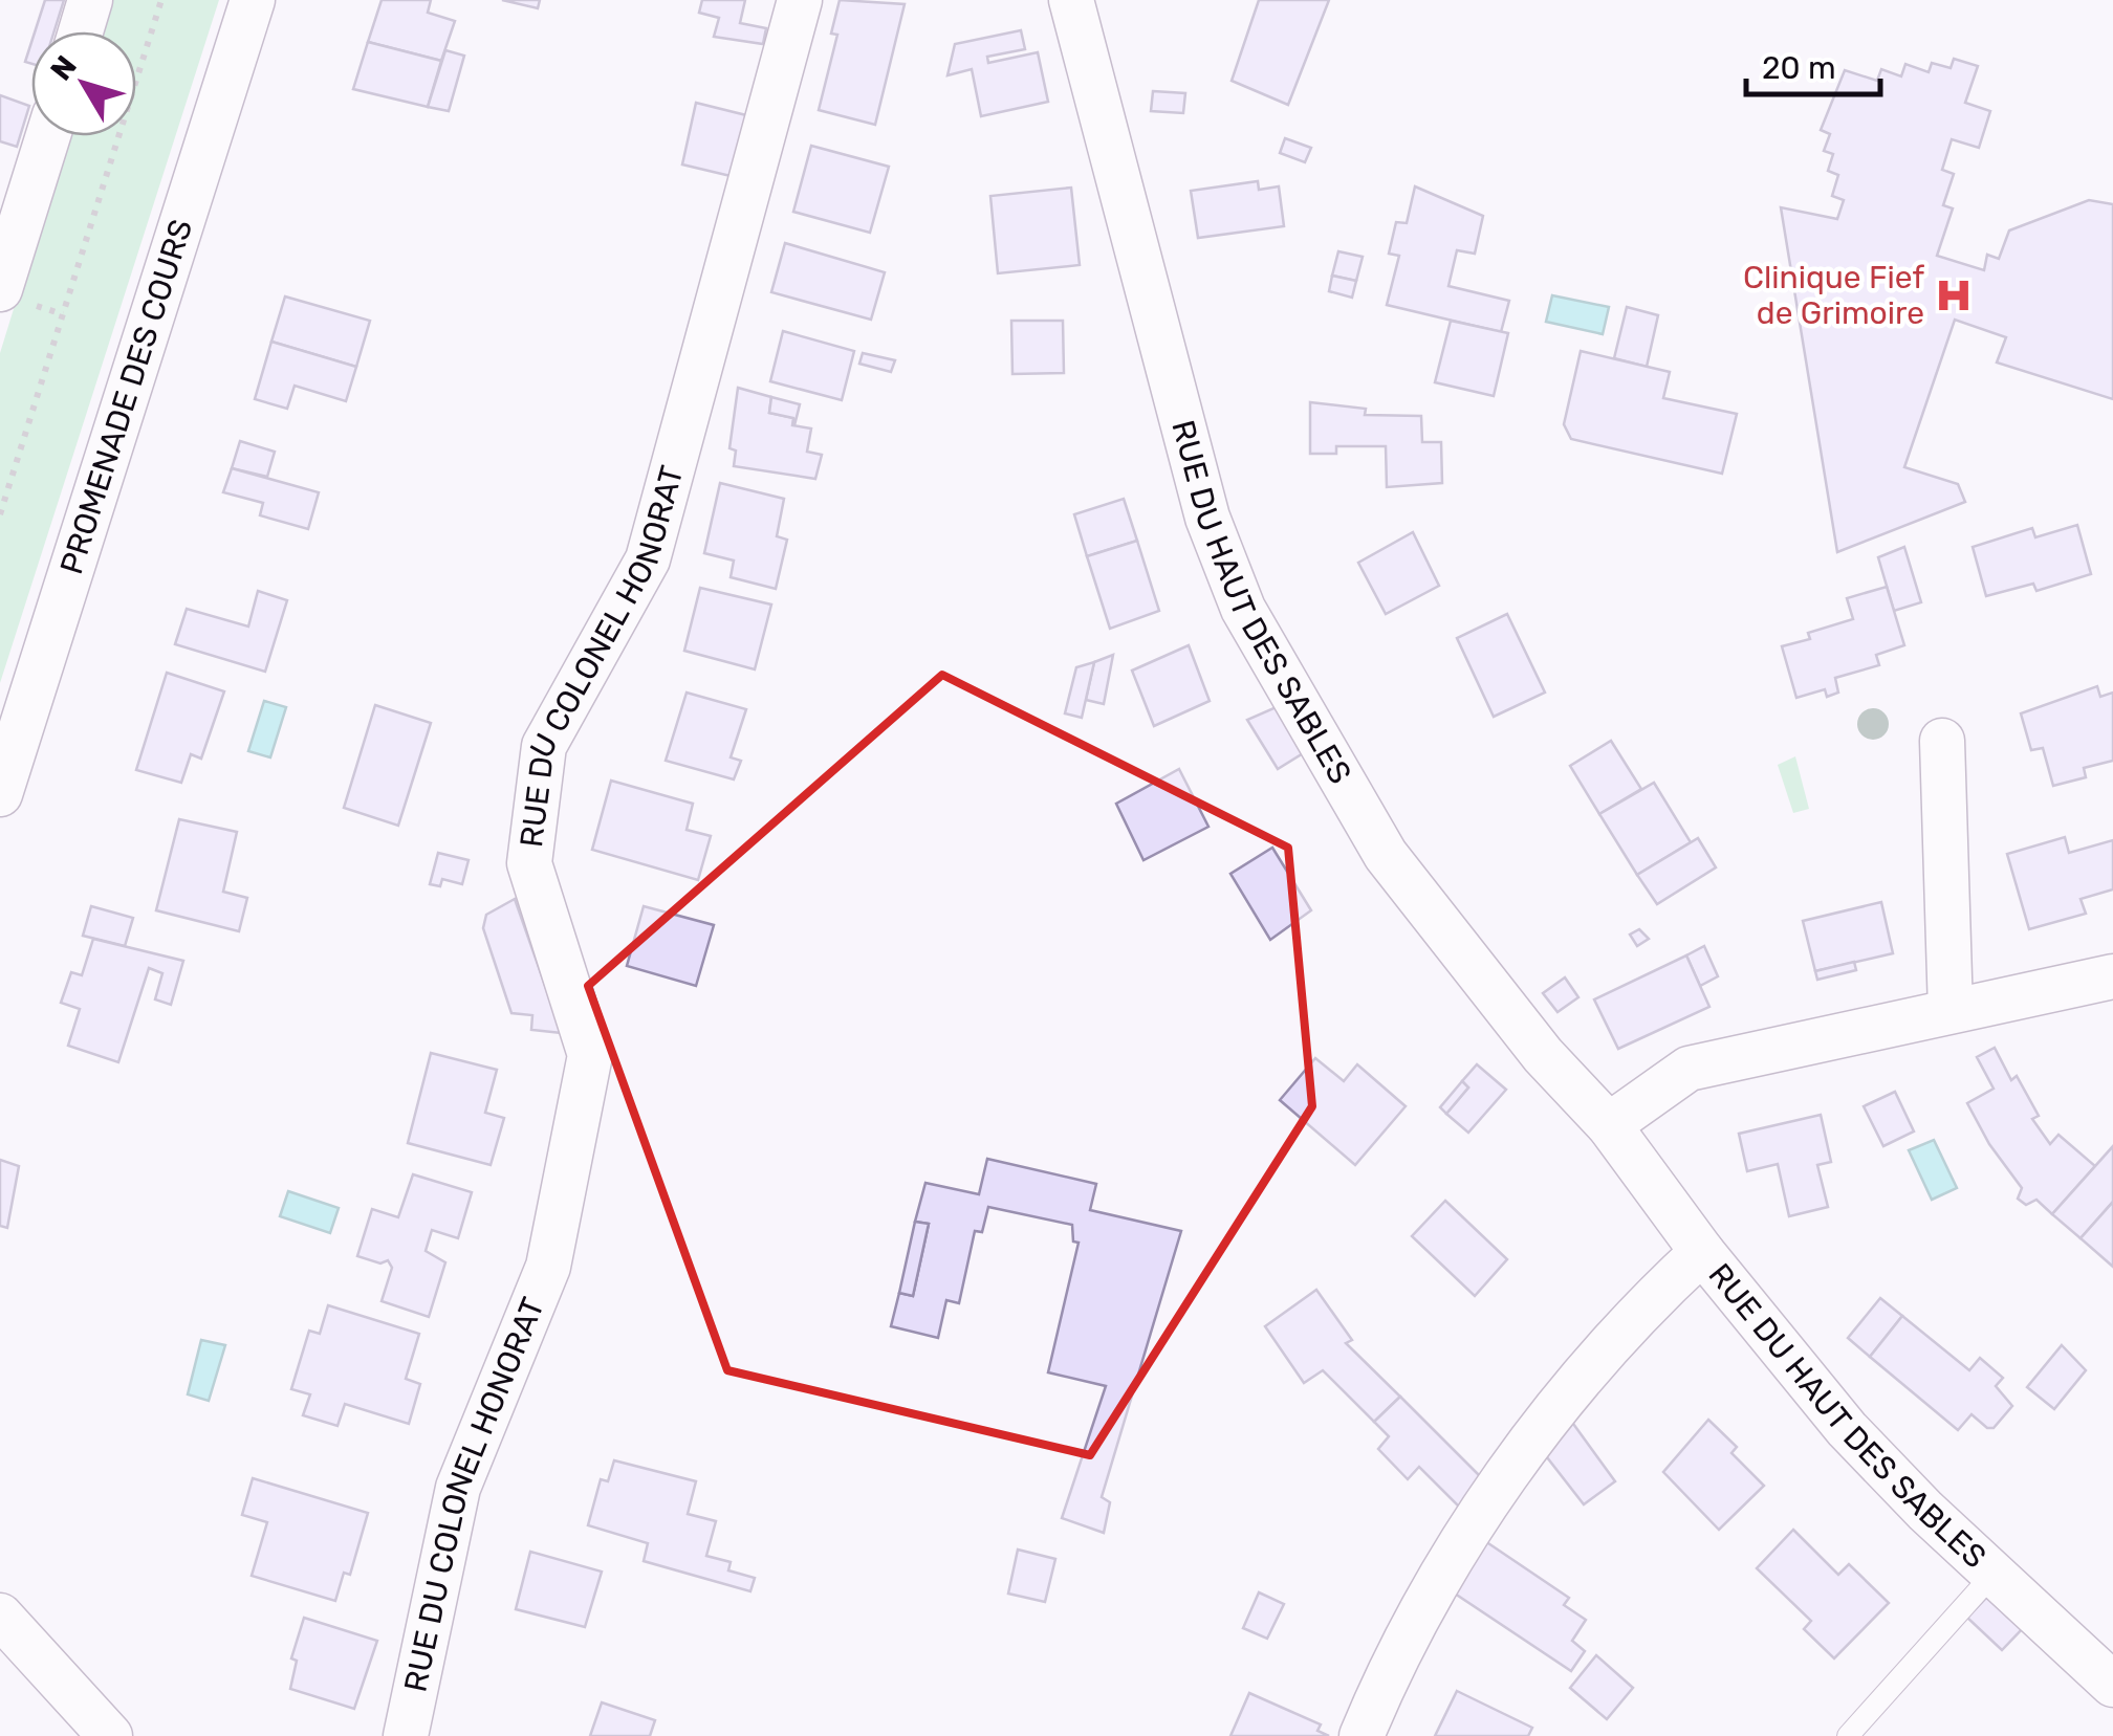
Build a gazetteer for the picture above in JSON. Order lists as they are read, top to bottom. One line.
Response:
{"streets":{"street":["PROMENADE DES COURS","RUE DU HAUT DES SABLES","RUE DU COLONEL HONORAT"]},"places":{"hospital":["Clinique Fief de Grimoire"]},"scale_bar":"20 m","north":"top left"}
